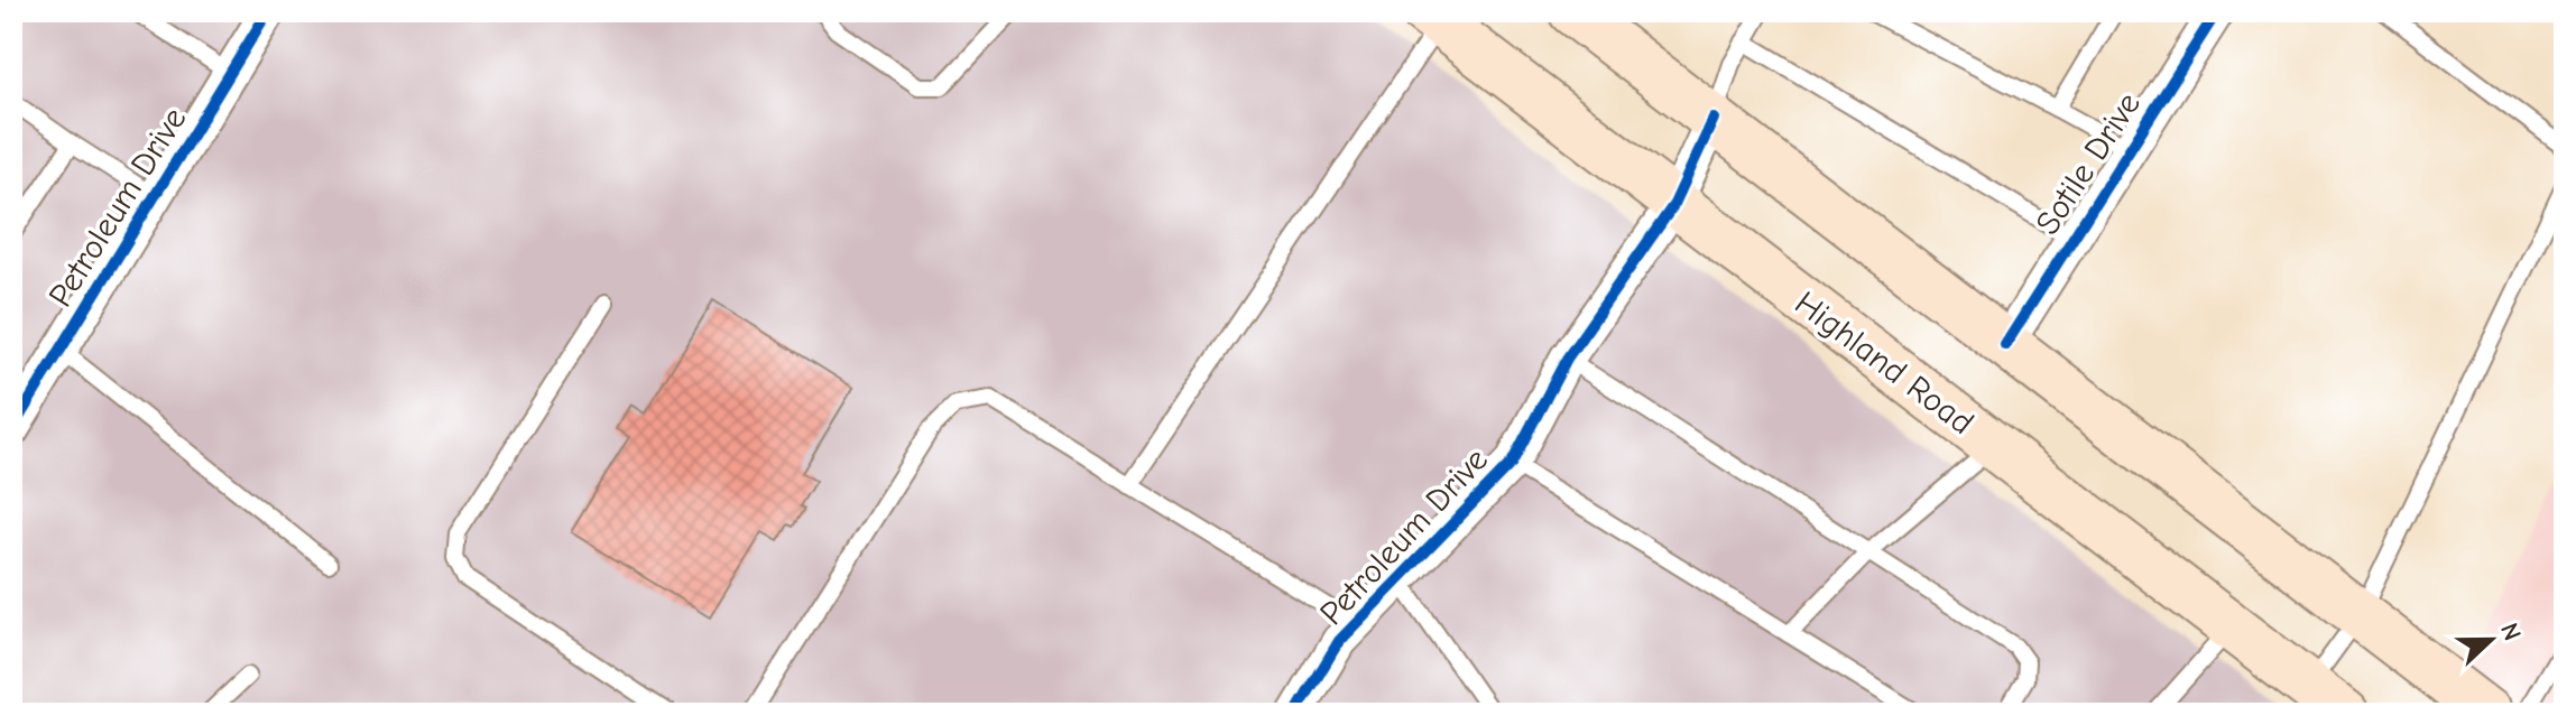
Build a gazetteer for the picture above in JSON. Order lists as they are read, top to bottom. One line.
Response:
{"streets":{"main road":["Highland Road"],"street":["Sotile Drive","Petroleum Drive"]},"crossings":[["Petroleum Drive","Highland Road"]],"north":"right"}
